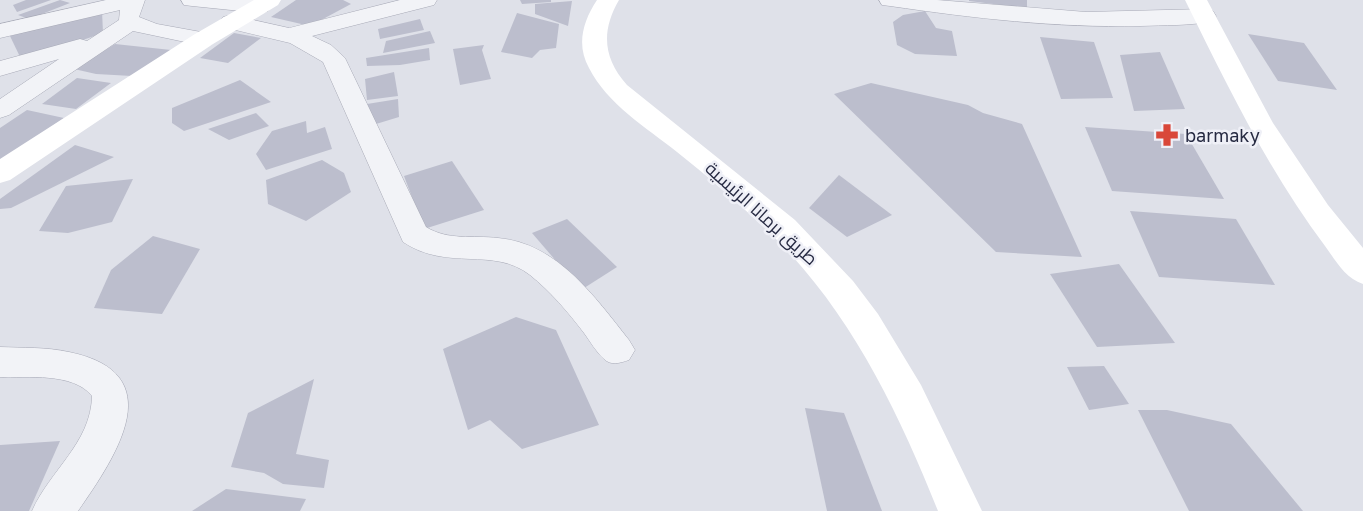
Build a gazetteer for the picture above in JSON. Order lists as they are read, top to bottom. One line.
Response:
{"streets":{"main road":["طريق برمانا الرئيسية"]},"places":{"pharmacy":["barmaky"]}}
